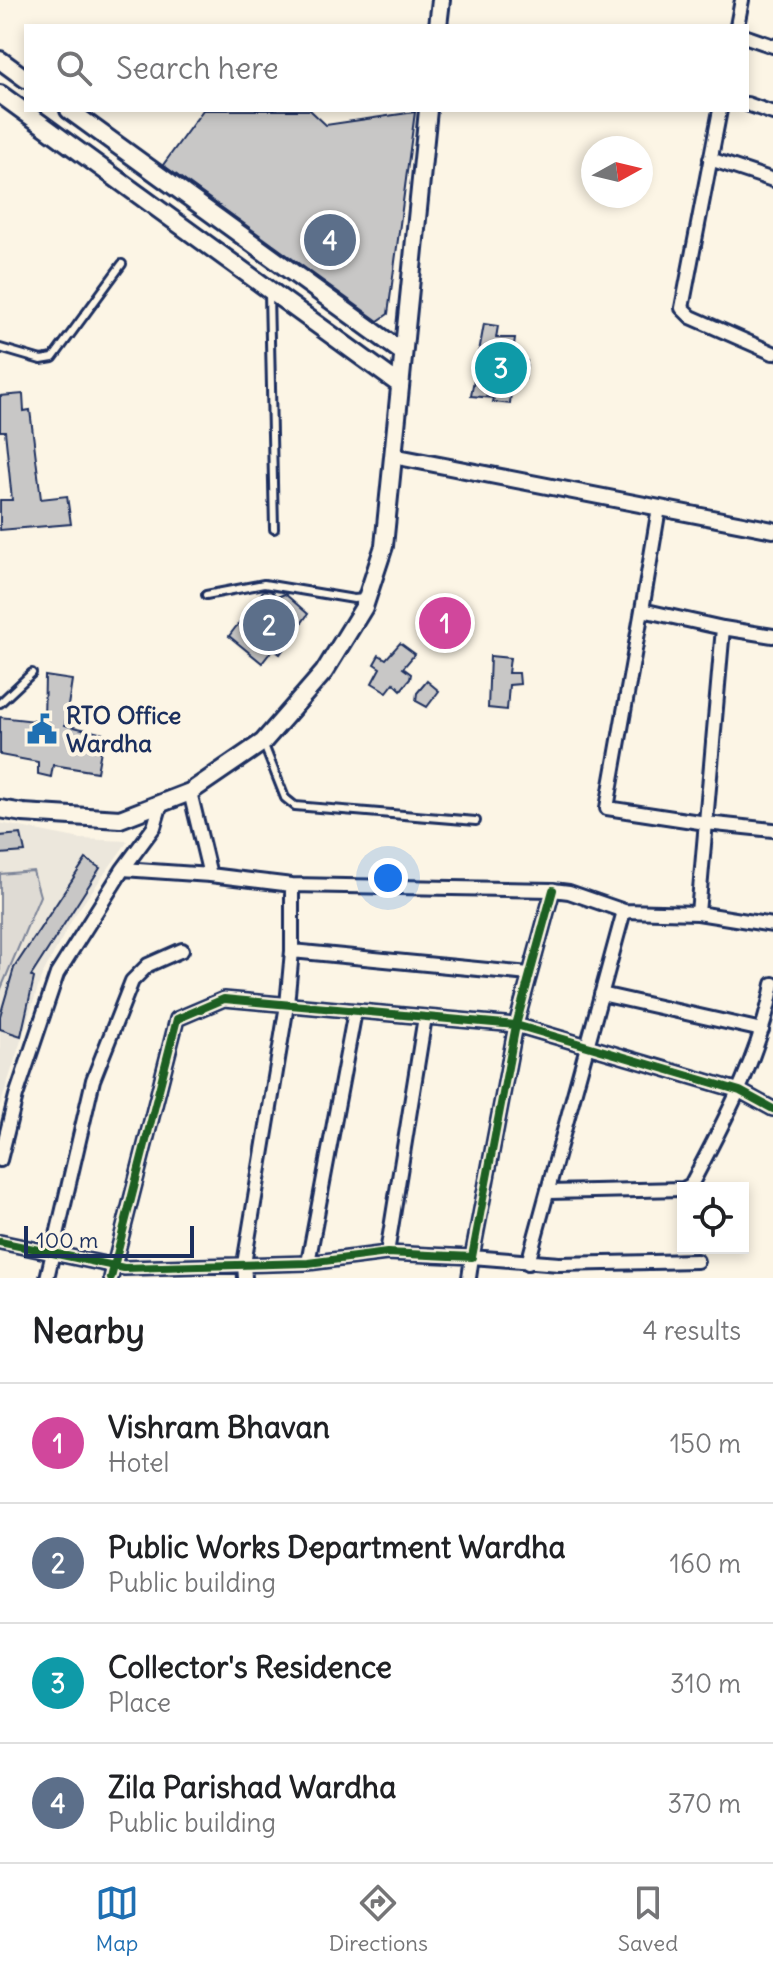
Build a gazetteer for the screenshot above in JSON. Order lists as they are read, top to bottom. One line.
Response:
{"places":{"public building":["RTO Office Wardha"]},"scale_bar":"100 m","north":"right","page":{"search":"Search here","pins":["4","3","1","2"],"scale":"100 m","heading":["Nearby","4 results"],"list":[{"mark":"1","name":"Vishram Bhavan","note":"Hotel","value":"150 m"},{"mark":"2","name":"Public Works Department Wardha","note":"Public building","value":"160 m"},{"mark":"3","name":"Collector's Residence","note":"Place","value":"310 m"},{"mark":"4","name":"Zila Parishad Wardha","note":"Public building","value":"370 m"}],"nav":["Map","Directions","Saved"]}}
